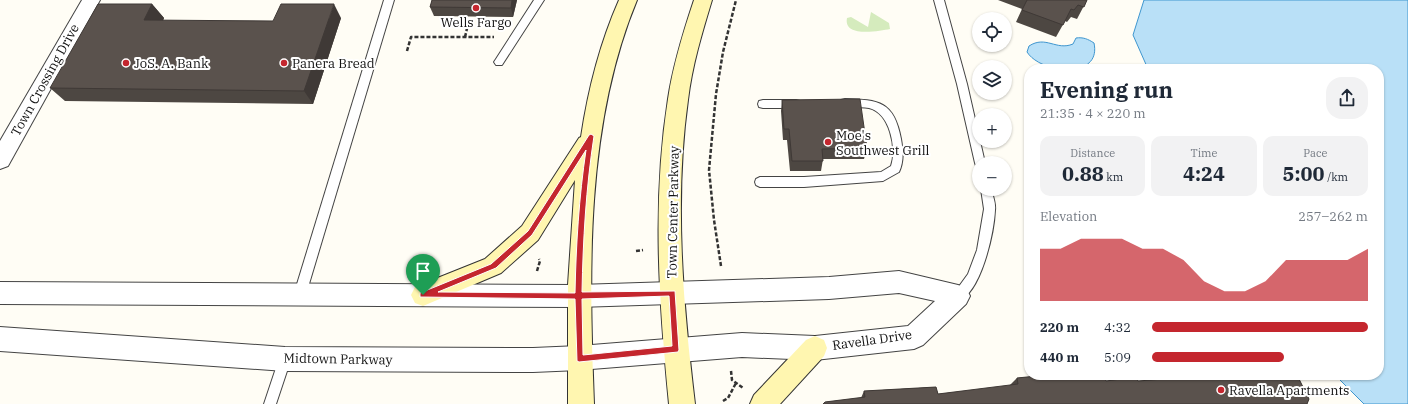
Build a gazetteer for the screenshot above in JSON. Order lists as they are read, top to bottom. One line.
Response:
{"streets":{"main road":["Town Center Parkway"],"street":["Town Crossing Drive","Ravella Drive","Midtown Parkway"]},"crossings":[["Town Center Parkway","Ravella Drive"],["Town Center Parkway","Midtown Parkway"],["Ravella Drive","Midtown Parkway"]],"places":["Wells Fargo","JoS. A. Bank","Panera Bread","Moe's Southwest Grill","Ravella Apartments"],"page":{"map_buttons":["+","−"],"heading":["Evening run","21:35 · 4 × 220 m"],"stats":[["Distance","0.88 km"],["Time","4:24"],["Pace","5:00 /km"]],"chart":["Elevation","257–262 m"],"list":[{"name":"220 m","note":"4:32"},{"name":"440 m","note":"5:09"}]}}
